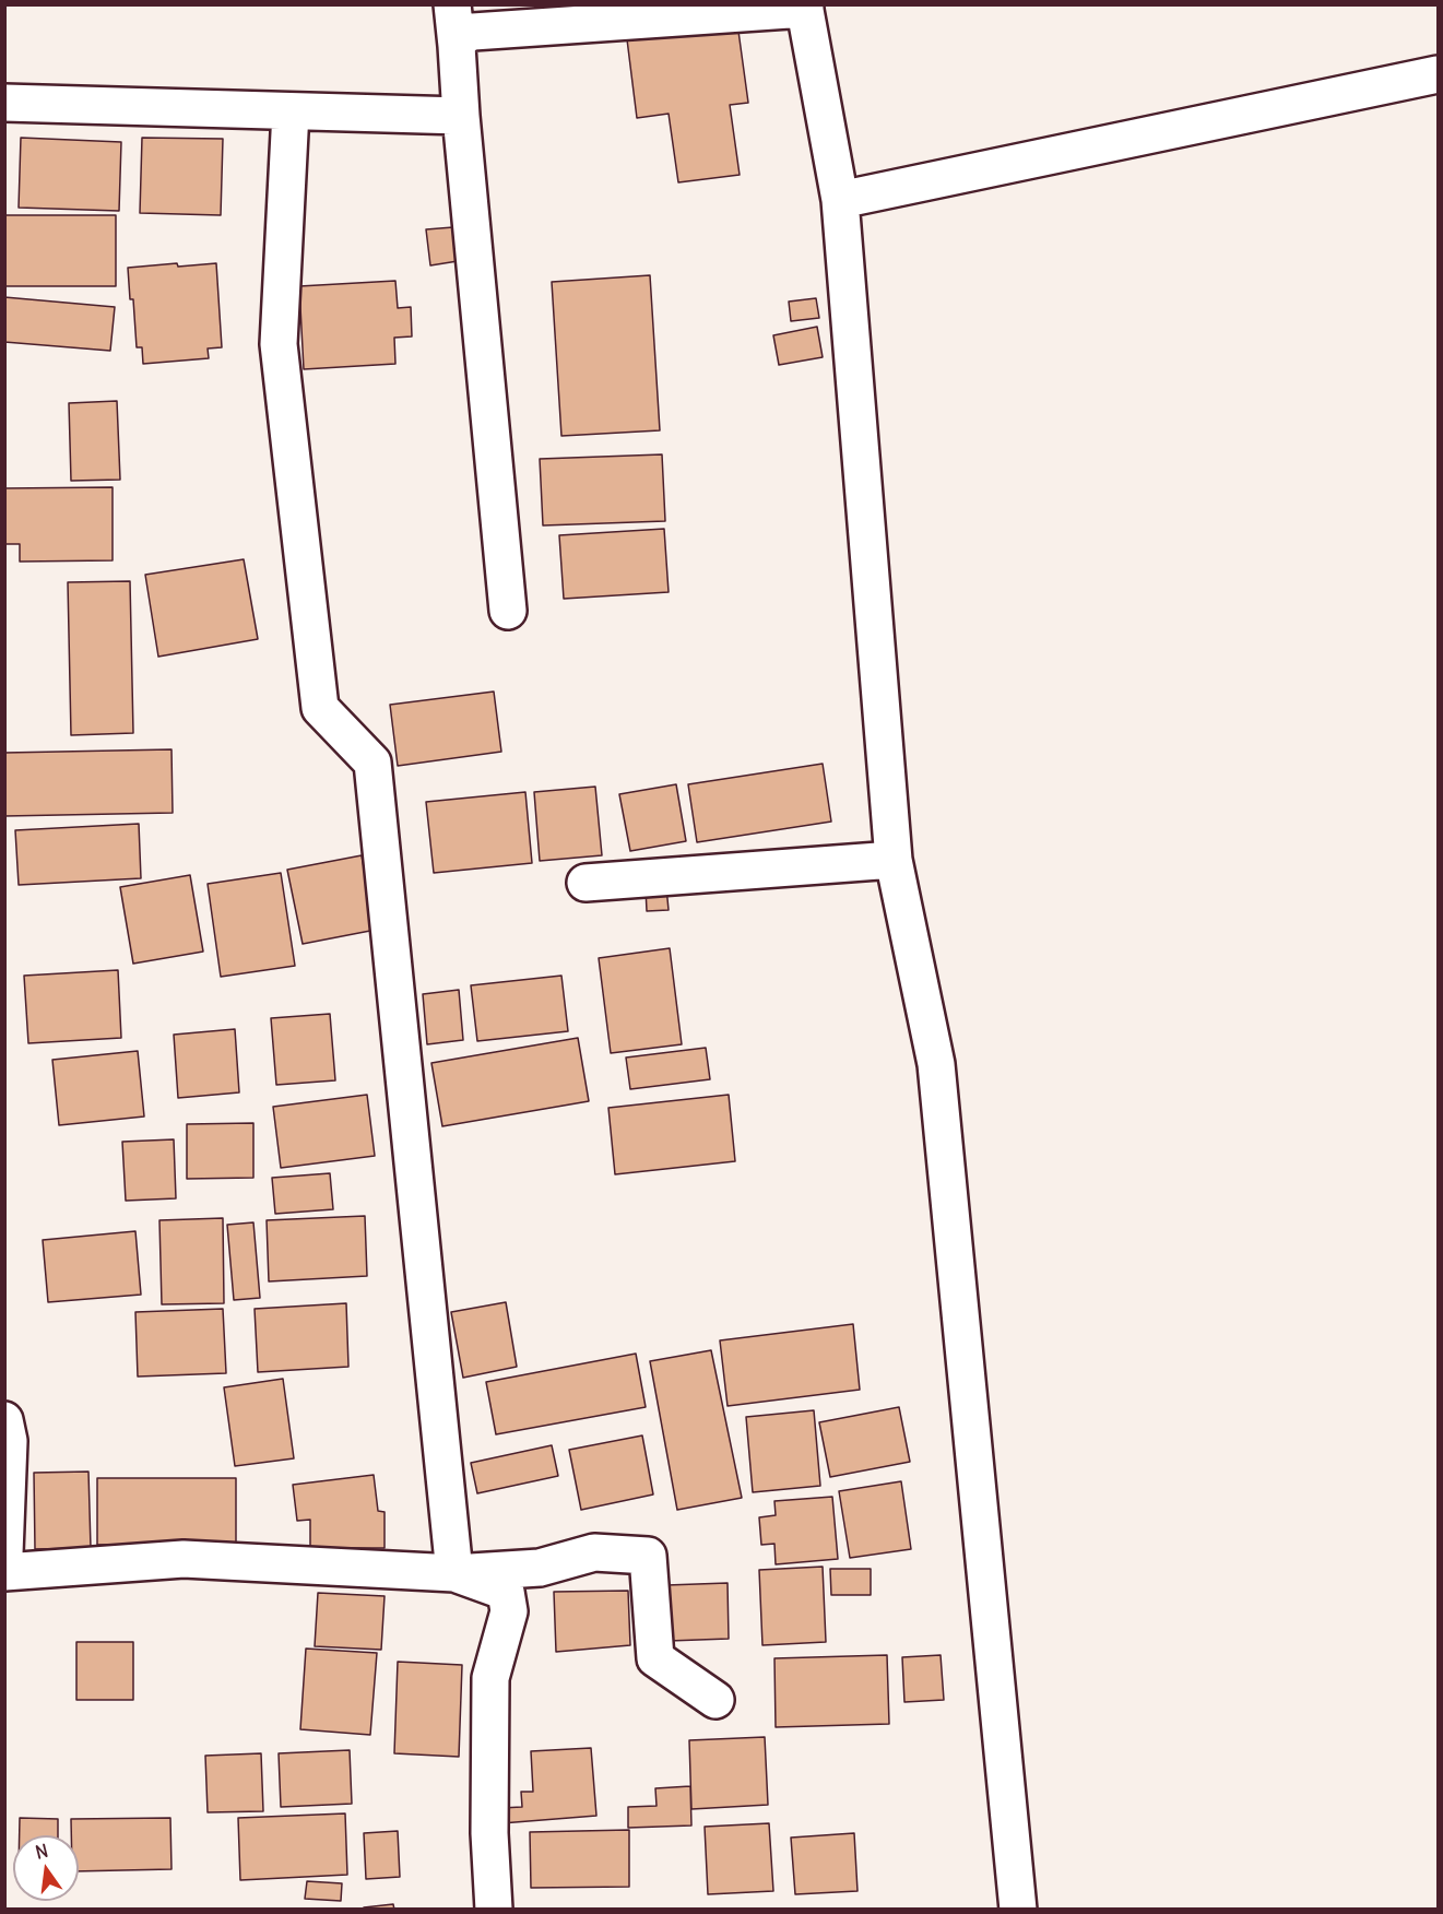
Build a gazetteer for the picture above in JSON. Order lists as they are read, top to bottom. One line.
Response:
{"north":"top"}
